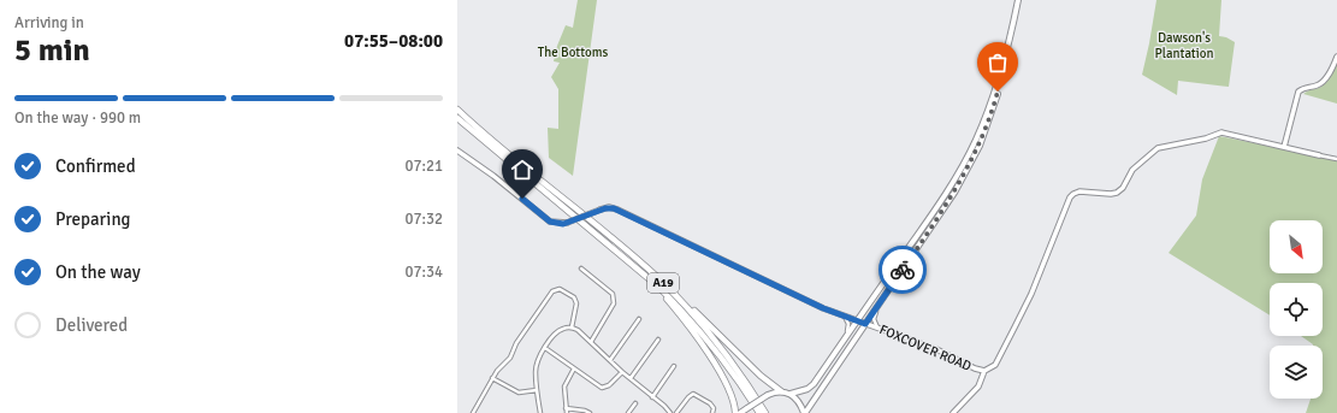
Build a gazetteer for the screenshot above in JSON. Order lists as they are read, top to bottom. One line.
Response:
{"streets":{"highway":["A19"],"street":["FOXCOVER ROAD"]},"parks":["Dawson's Plantation","The Bottoms"],"north":"bottom right","page":{"heading":["5 min","Arriving in","07:55–08:00"],"bar":"On the way · 990 m","list":[["Confirmed","07:21"],["Preparing","07:32"],["On the way","07:34"],"Delivered"]}}
